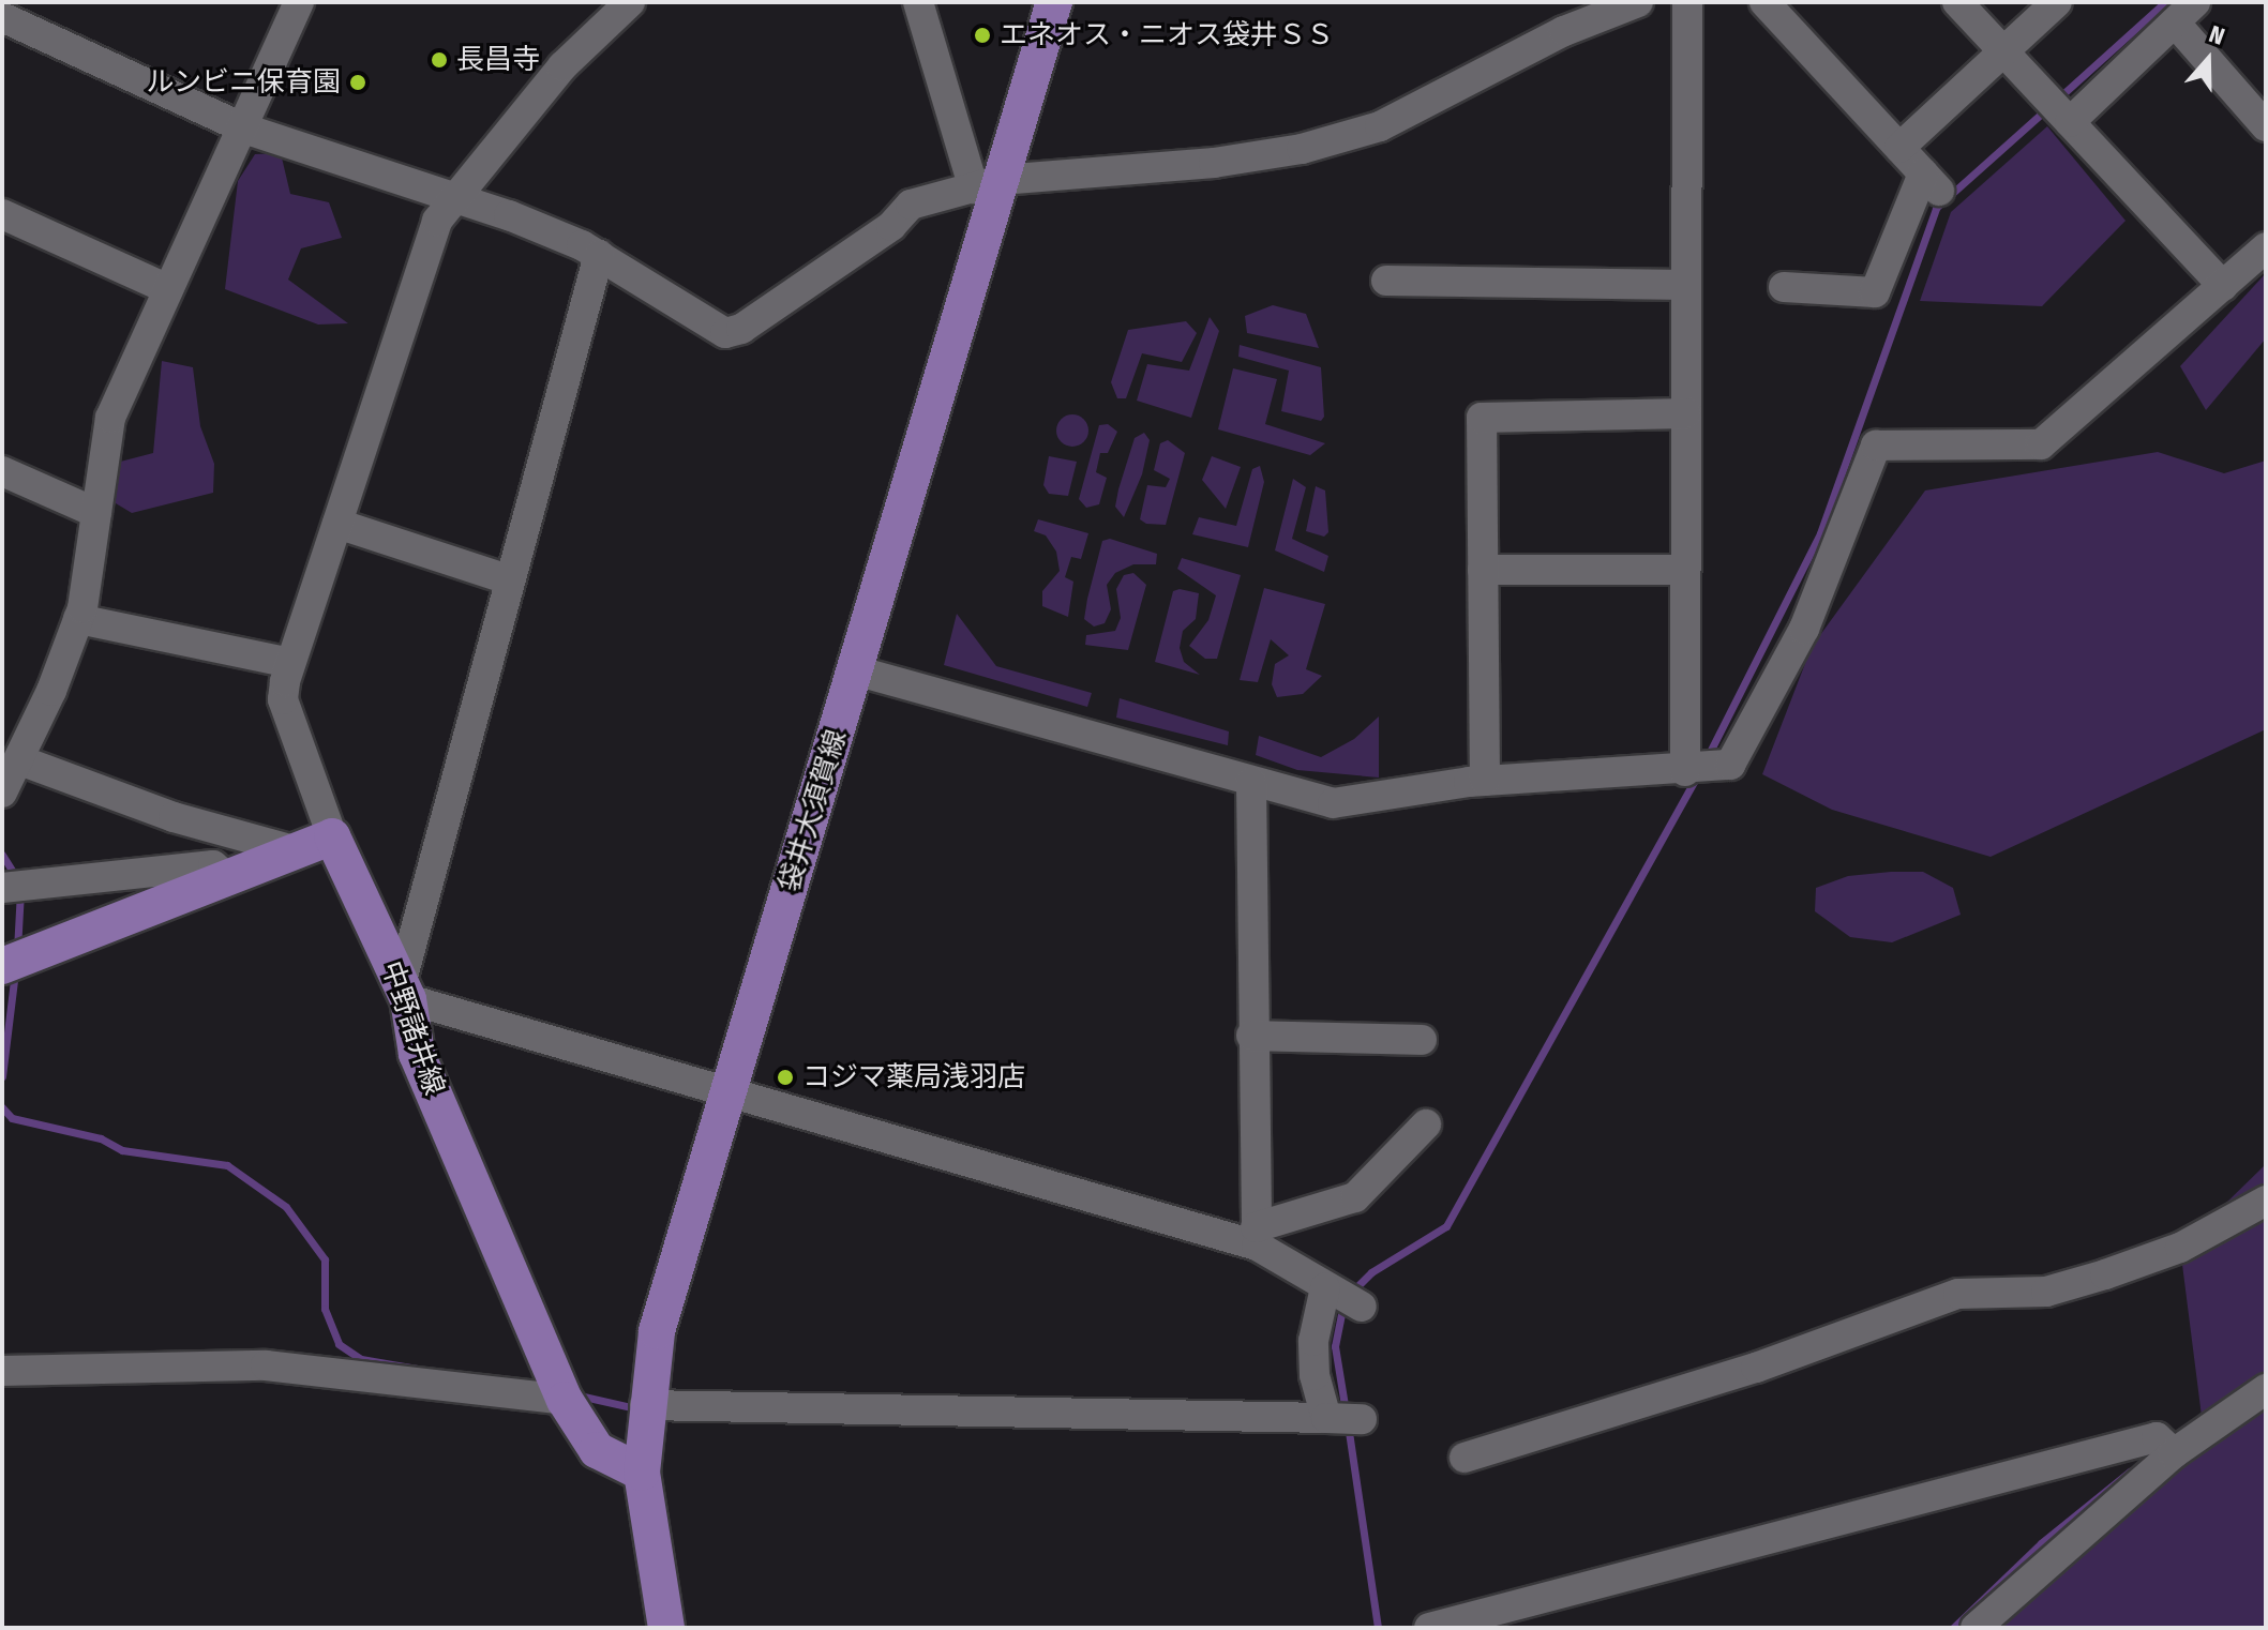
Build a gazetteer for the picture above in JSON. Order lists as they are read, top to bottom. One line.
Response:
{"streets":{"main road":["袋井大須賀線","中野諸井線"]},"crossings":[["袋井大須賀線","中野諸井線"]],"places":["エネオス・ニオス袋井ＳＳ","長昌寺","ルンビニ保育園","コジマ薬局浅羽店"],"north":"top"}
